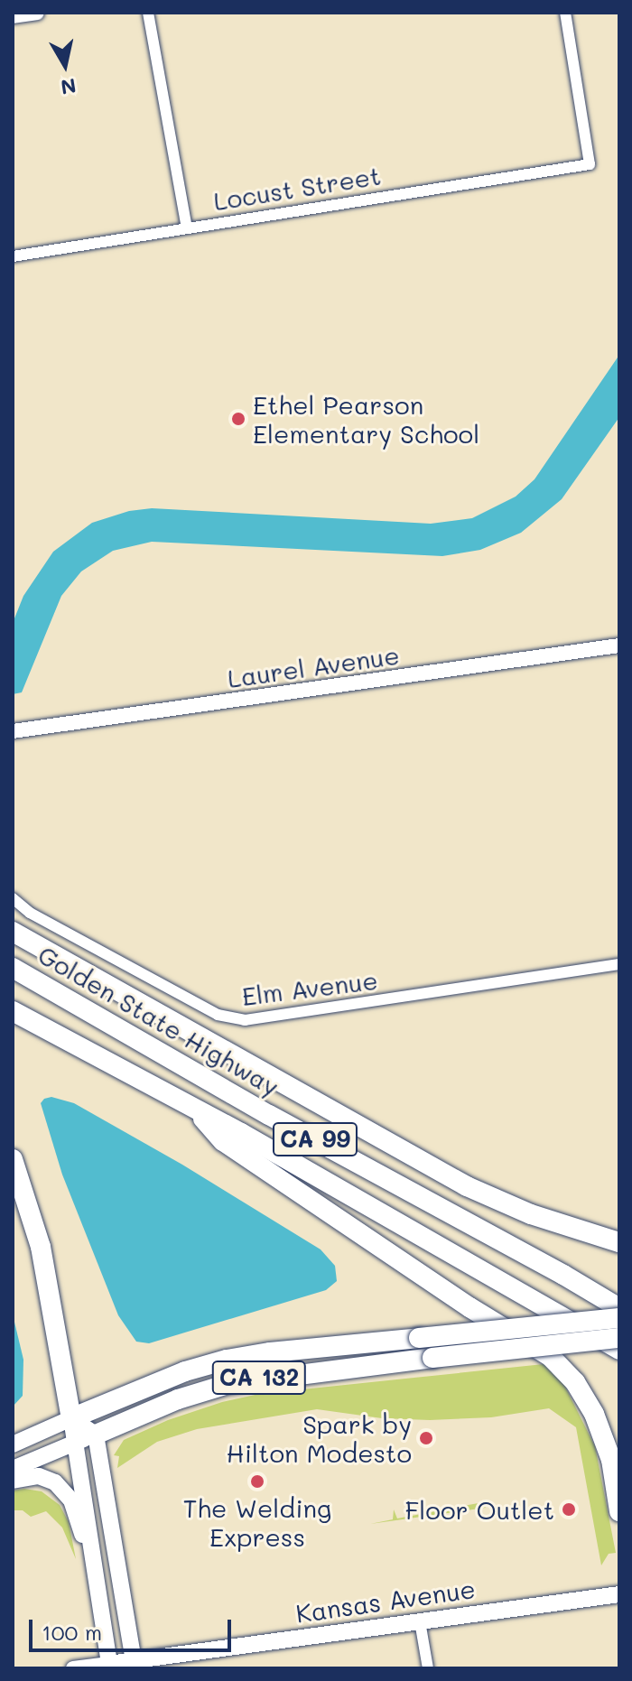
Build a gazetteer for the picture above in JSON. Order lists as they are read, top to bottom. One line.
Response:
{"streets":{"highway":["Golden State Highway","CA 99","CA 132"],"main road":["Kansas Avenue"],"street":["Locust Street","Laurel Avenue","Elm Avenue"]},"places":["Ethel Pearson Elementary School","Spark by Hilton Modesto","The Welding Express","Floor Outlet"],"scale_bar":"100 m","north":"bottom"}
